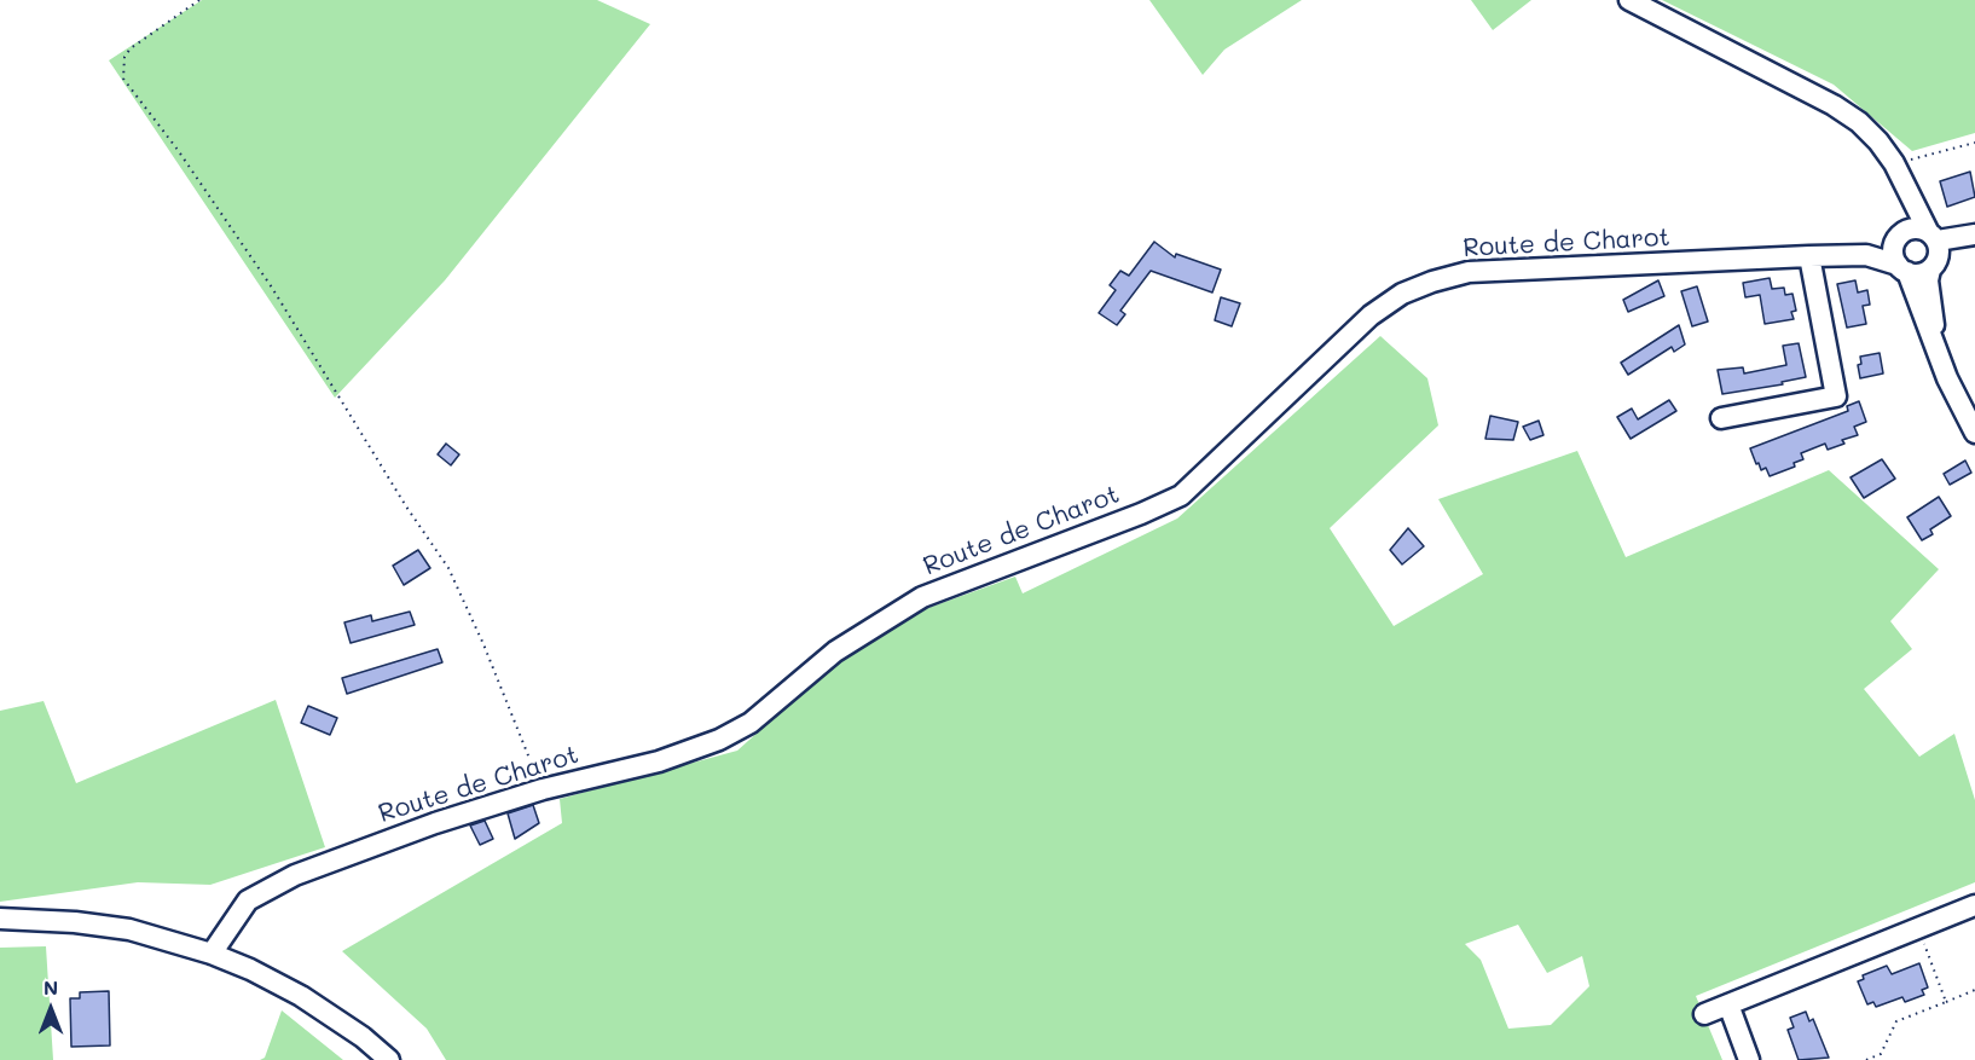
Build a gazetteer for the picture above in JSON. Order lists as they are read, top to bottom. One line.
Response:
{"streets":{"street":["Route de Charot"]},"north":"top"}
